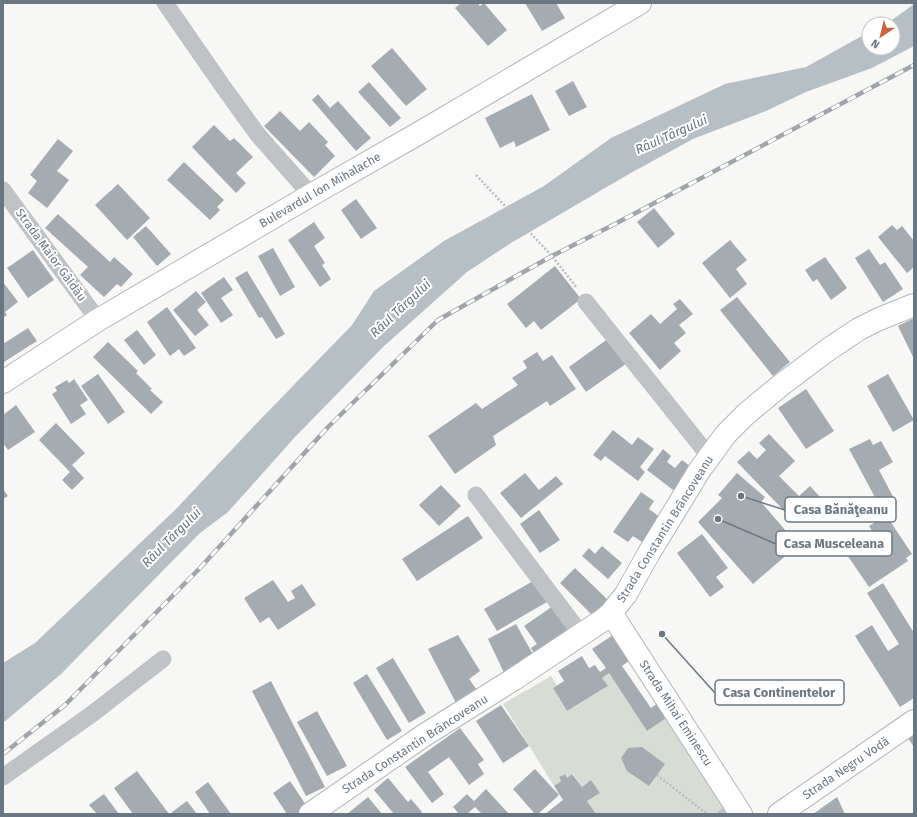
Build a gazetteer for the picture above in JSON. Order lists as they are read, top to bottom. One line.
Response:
{"streets":{"main road":["Bulevardul Ion Mihalache","Strada Constantin Brâncoveanu","Strada Mihai Eminescu","Strada Negru Vodă"],"street":["Strada Maior Gâldău"]},"crossings":[["Bulevardul Ion Mihalache","Strada Maior Gâldău"],["Strada Constantin Brâncoveanu","Strada Mihai Eminescu"]],"water":["Râul Târgului"],"places":["Casa Bănăţeanu","Casa Musceleana","Casa Continentelor"],"north":"bottom left"}
